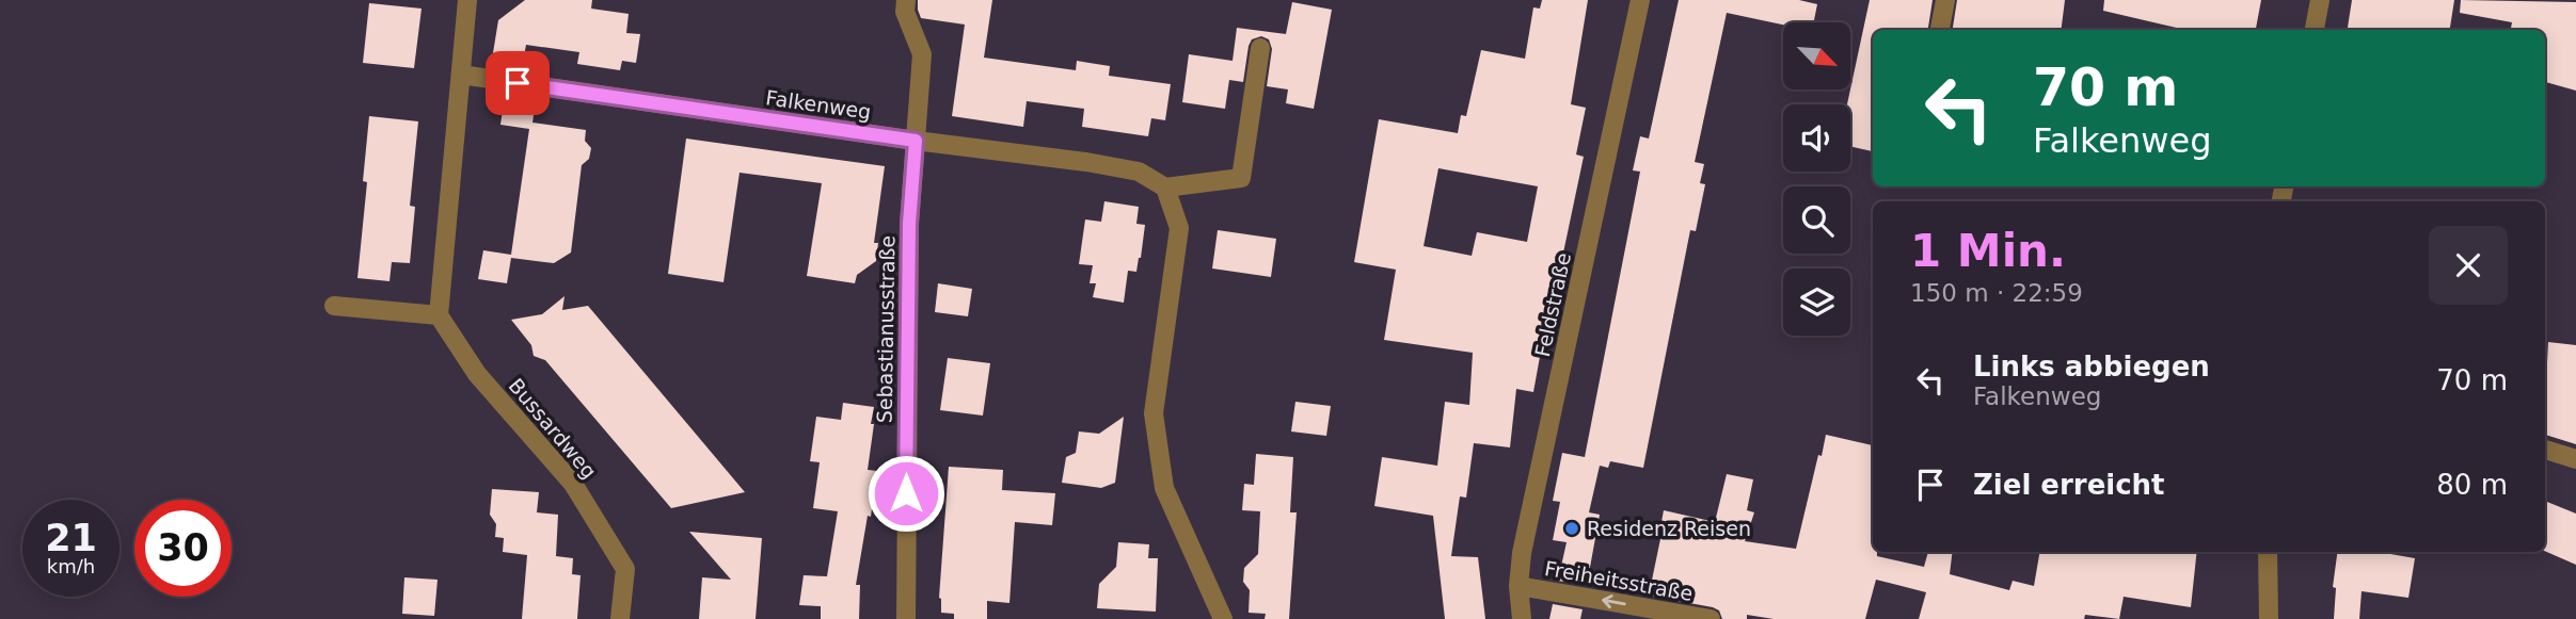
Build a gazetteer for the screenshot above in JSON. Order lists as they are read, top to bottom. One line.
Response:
{"streets":{"street":["Falkenweg","Feldstraße","Sebastianusstraße","Bussardweg","Freiheitsstraße"]},"crossings":[["Falkenweg","Sebastianusstraße"],["Feldstraße","Freiheitsstraße"]],"one_way":["Freiheitsstraße"],"places":["Residenz Reisen"],"north":"bottom right","page":{"turn":["70 m","Falkenweg"],"heading":["1 Min.","150 m · 22:59"],"list":[{"name":"Links abbiegen","note":"Falkenweg","value":"70 m"},{"name":"Ziel erreicht","value":"80 m"}],"speed":"21 km/h","limit":"30"}}
